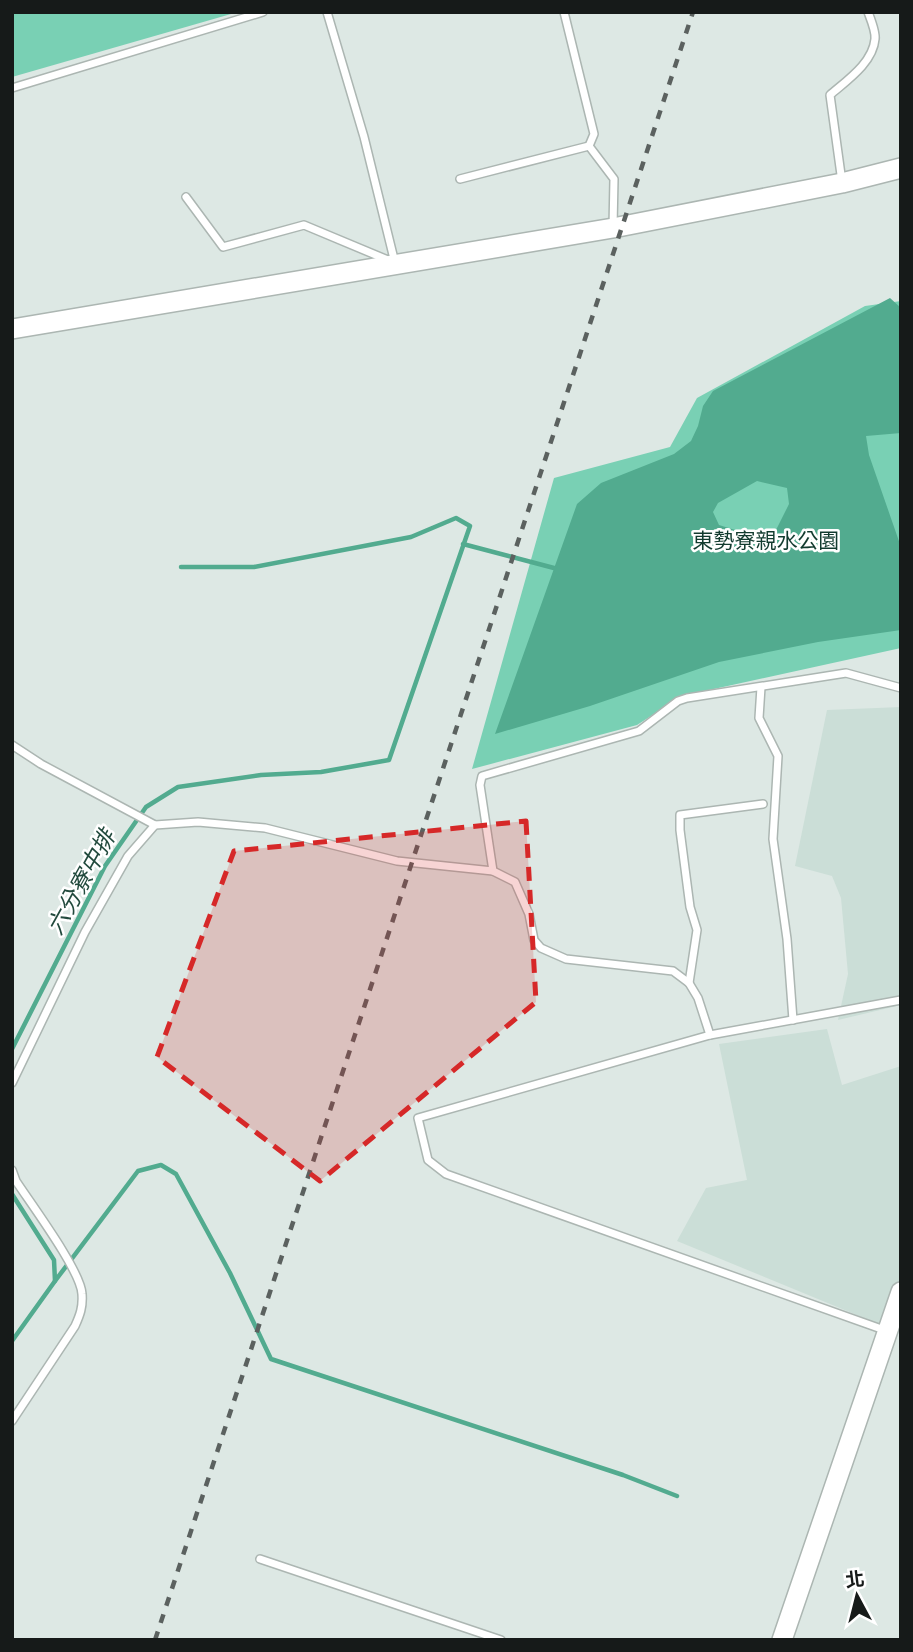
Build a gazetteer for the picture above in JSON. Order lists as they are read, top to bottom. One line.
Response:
{"water":["六分寮中排"],"parks":["東勢寮親水公園"],"north":"top"}
